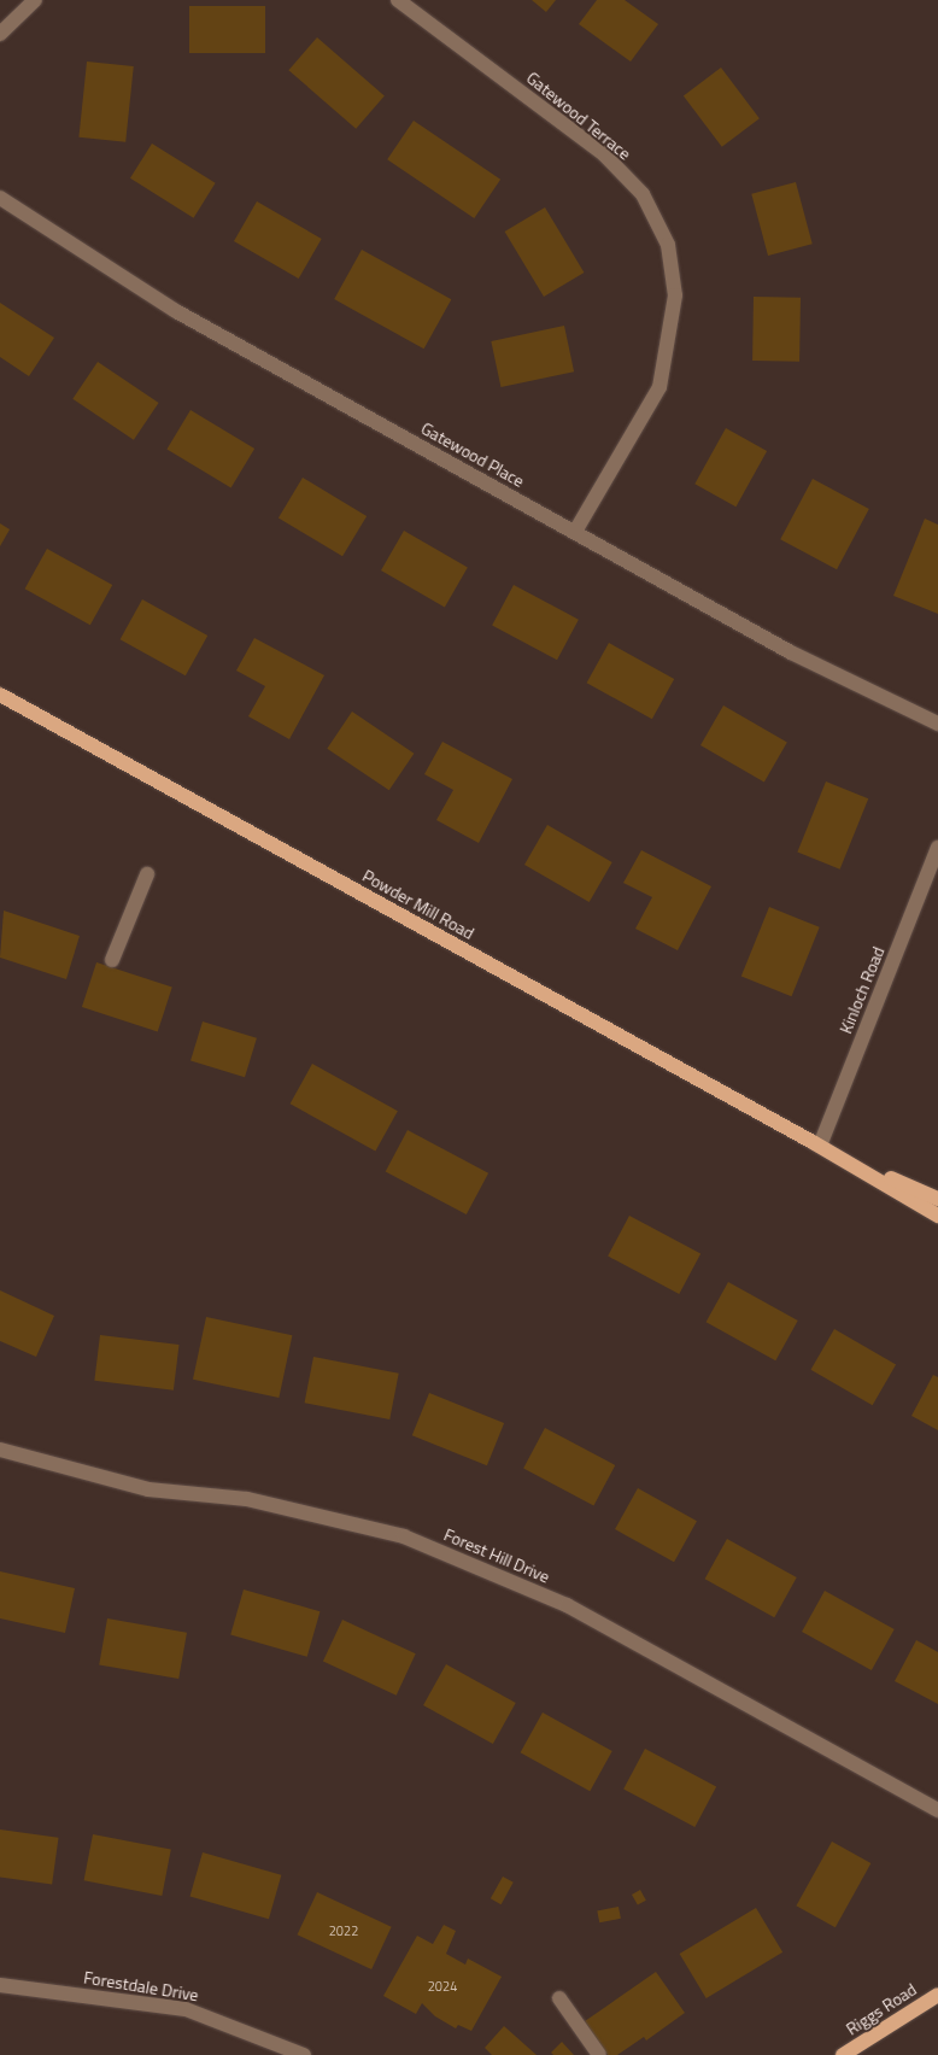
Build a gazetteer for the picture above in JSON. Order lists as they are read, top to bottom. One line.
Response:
{"streets":{"main road":["Powder Mill Road","Riggs Road"],"street":["Gatewood Terrace","Gatewood Place","Kinloch Road","Forest Hill Drive","Forestdale Drive"]},"crossings":[["Gatewood Terrace","Gatewood Place"],["Powder Mill Road","Kinloch Road"]],"house_numbers":["2022","2024"]}
